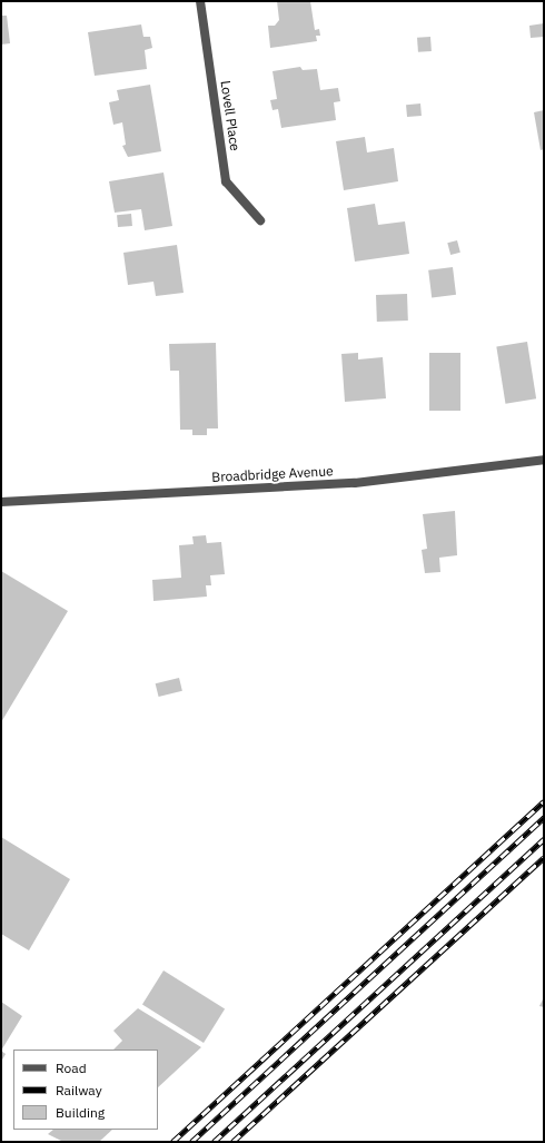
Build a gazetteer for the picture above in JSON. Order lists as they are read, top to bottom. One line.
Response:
{"streets":{"street":["Lovell Place","Broadbridge Avenue"]},"legend":["Road","Railway","Building"]}
